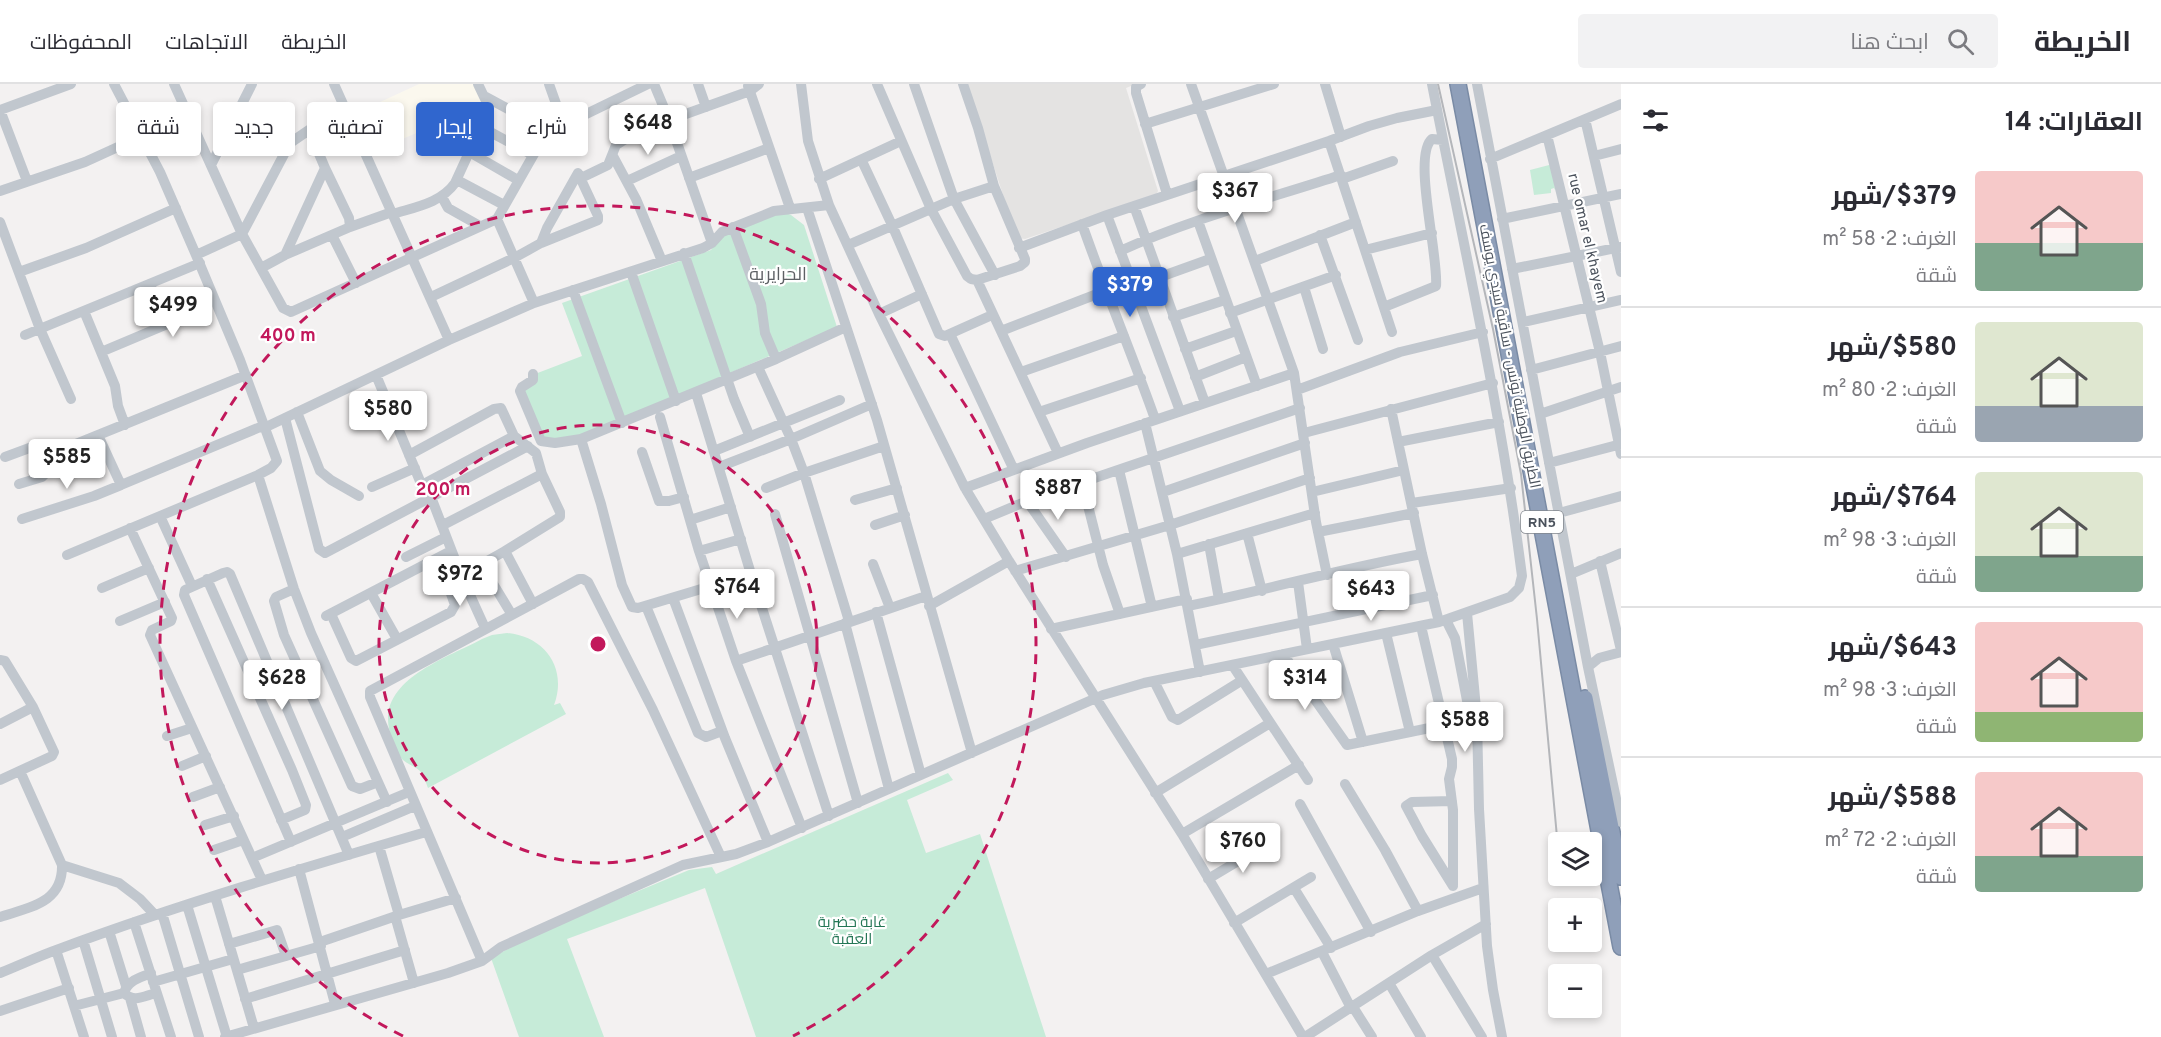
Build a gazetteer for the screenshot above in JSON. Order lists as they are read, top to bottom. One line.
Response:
{"streets":{"highway":["الطريق الوطنية تونس - ساقية سيدي يوسف","RN5"],"street":["rue omar el khayem"]},"districts":["الحرايرية"],"parks":["غابة حضرية العقبة"],"page":{"header":"الخريطة","search":"ابحث هنا","nav":["الخريطة","الاتجاهات","المحفوظات"],"heading":"العقارات: 14","chip":["شراء","إيجار","تصفية","جديد","شقة"],"price":["$648","$367","$379","$499","$580","$585","$887","$972","$764","$643","$628","$314","$588","$760"],"list":[{"name":"$379/شهر","note":"الغرف: 2 · 58 m² · شقة"},{"name":"$580/شهر","note":"الغرف: 2 · 80 m² · شقة"},{"name":"$764/شهر","note":"الغرف: 3 · 98 m² · شقة"},{"name":"$643/شهر","note":"الغرف: 3 · 98 m² · شقة"},{"name":"$588/شهر","note":"الغرف: 2 · 72 m² · شقة"}],"map_buttons":["+","−"]},"rings":["400 m","200 m"]}
